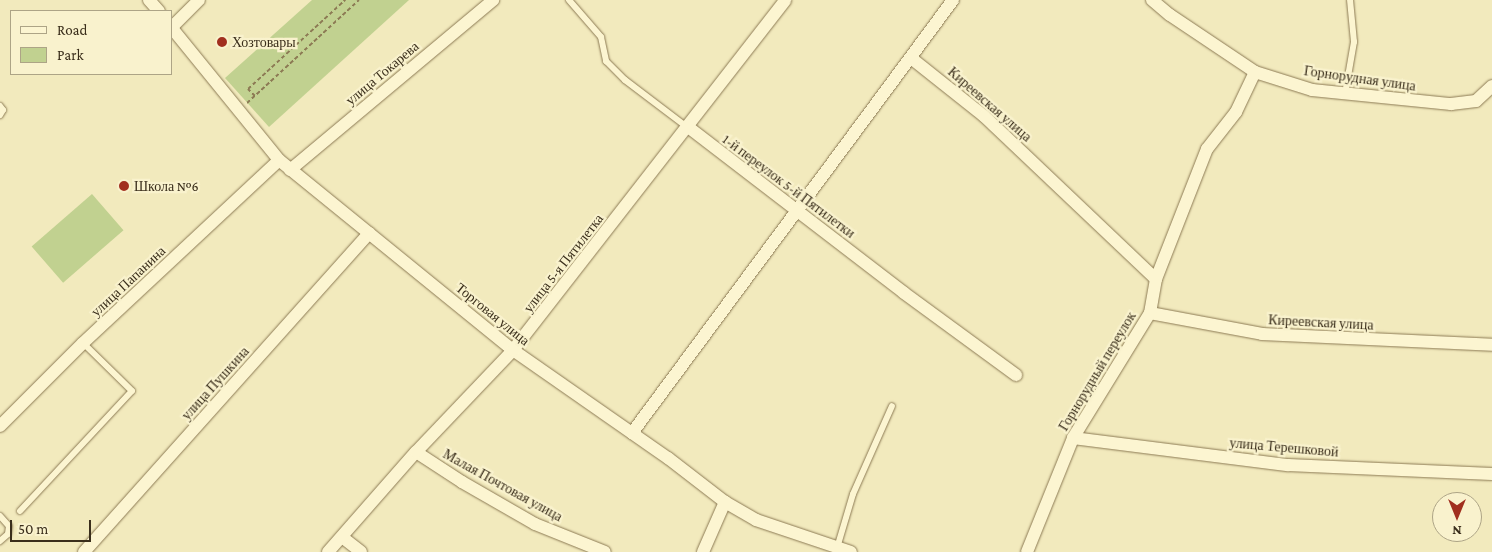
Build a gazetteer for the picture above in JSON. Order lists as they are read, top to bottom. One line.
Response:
{"streets":{"street":["улица Токарева","Горнорудная улица","Киреевская улица","1-й переулок 5-й Пятилетки","улица 5-я Пятилетка","улица Папанина","Торговая улица","Горнорудный переулок","улица Пушкина","улица Терешковой","Малая Почтовая улица"]},"crossings":[["улица Токарева","Торговая улица"],["Горнорудная улица","Горнорудный переулок"],["Киреевская улица","Горнорудный переулок"],["1-й переулок 5-й Пятилетки","улица 5-я Пятилетка"],["улица 5-я Пятилетка","Торговая улица"],["улица 5-я Пятилетка","Малая Почтовая улица"],["улица Папанина","Торговая улица"],["Торговая улица","улица Пушкина"],["Горнорудный переулок","улица Терешковой"]],"places":["Хозтовары","Школа №6"],"legend":["Road","Park"],"scale_bar":"50 m","north":"bottom"}
